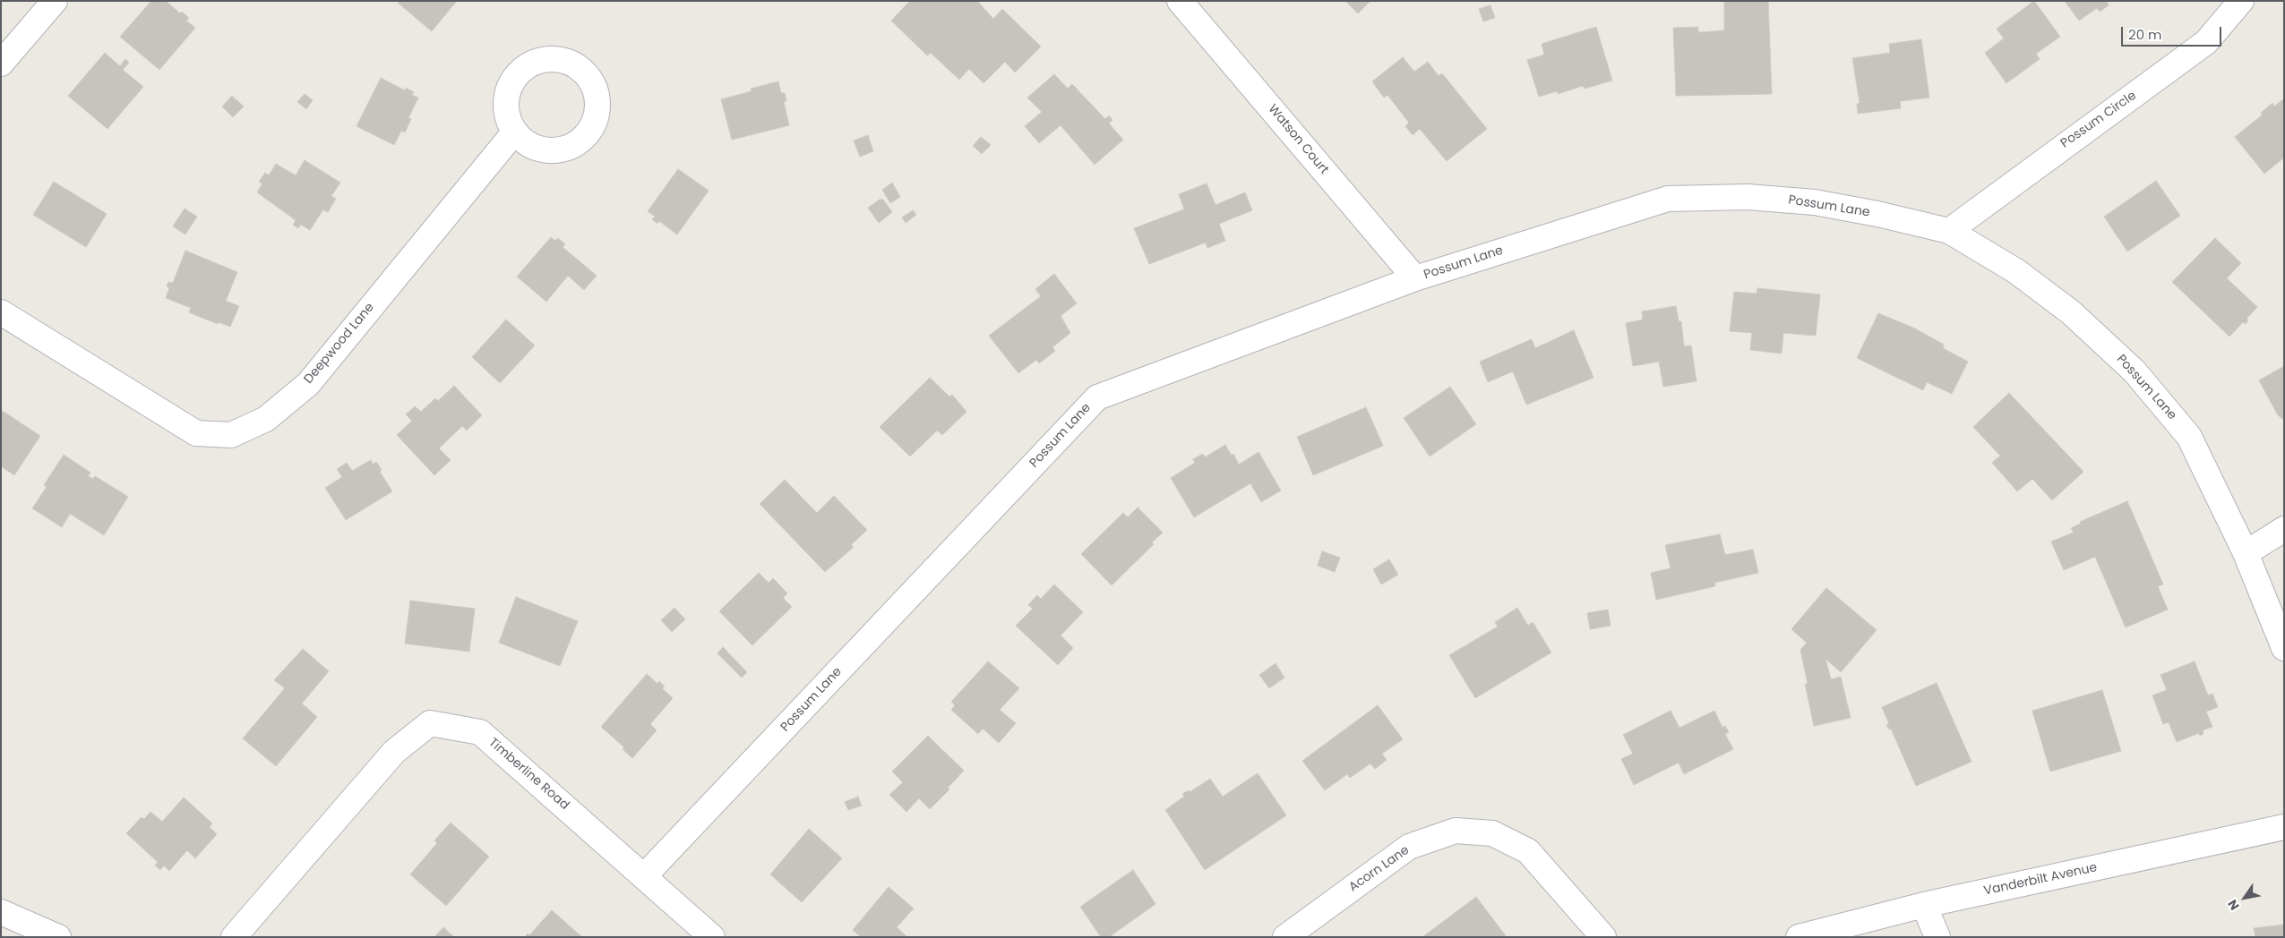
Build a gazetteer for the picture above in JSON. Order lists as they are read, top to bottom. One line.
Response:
{"streets":{"street":["Possum Circle","Watson Court","Possum Lane","Deepwood Lane","Timberline Road","Acorn Lane","Vanderbilt Avenue"]},"crossings":[["Possum Circle","Possum Lane"],["Watson Court","Possum Lane"],["Possum Lane","Timberline Road"]],"scale_bar":"20 m","north":"bottom left"}
